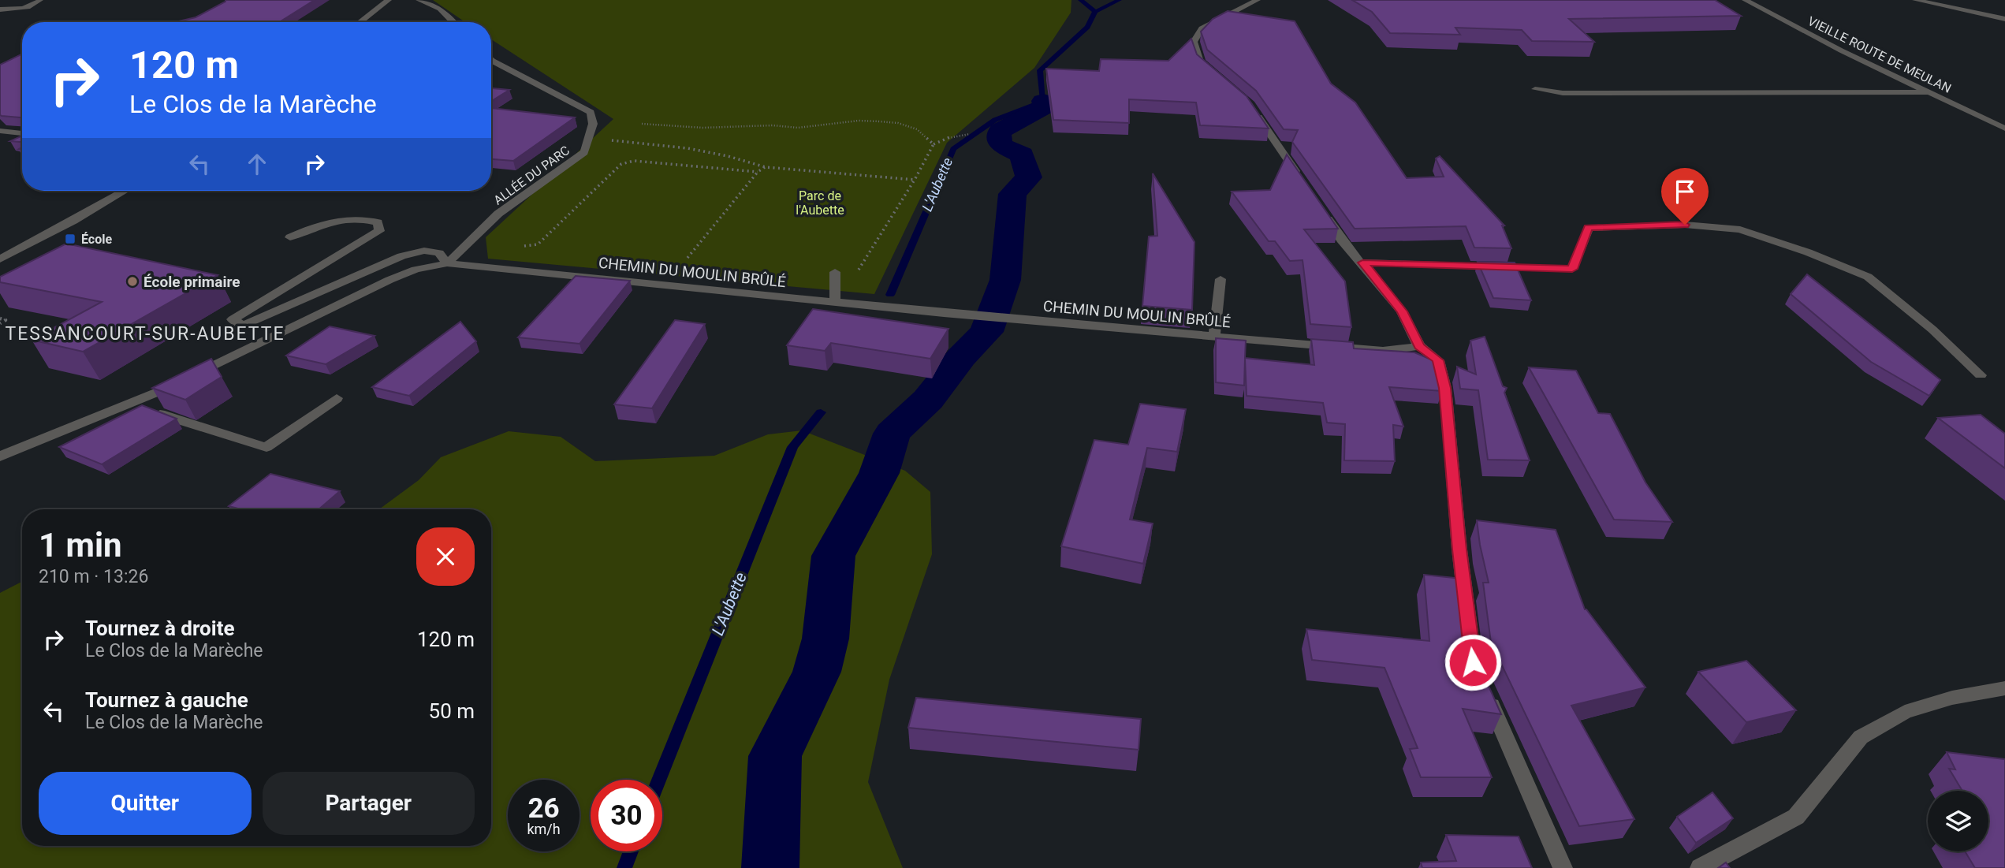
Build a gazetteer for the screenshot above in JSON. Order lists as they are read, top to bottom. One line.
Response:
{"streets":{"street":["VIEILLE ROUTE DE MEULAN","ALLÉE DU PARC","CHEMIN DU MOULIN BRÛLÉ"]},"crossings":[["ALLÉE DU PARC","CHEMIN DU MOULIN BRÛLÉ"]],"districts":["TESSANCOURT-SUR-AUBETTE"],"water":["L'Aubette"],"parks":["Parc de l'Aubette"],"places":{"transit":["École"],"other":["École primaire"]},"page":{"turn":["120 m","Le Clos de la Marèche"],"heading":["1 min","210 m · 13:26"],"list":[{"name":"Tournez à droite","note":"Le Clos de la Marèche","value":"120 m"},{"name":"Tournez à gauche","note":"Le Clos de la Marèche","value":"50 m"}],"buttons":["Quitter","Partager"],"speed":"26 km/h","limit":"30"}}
